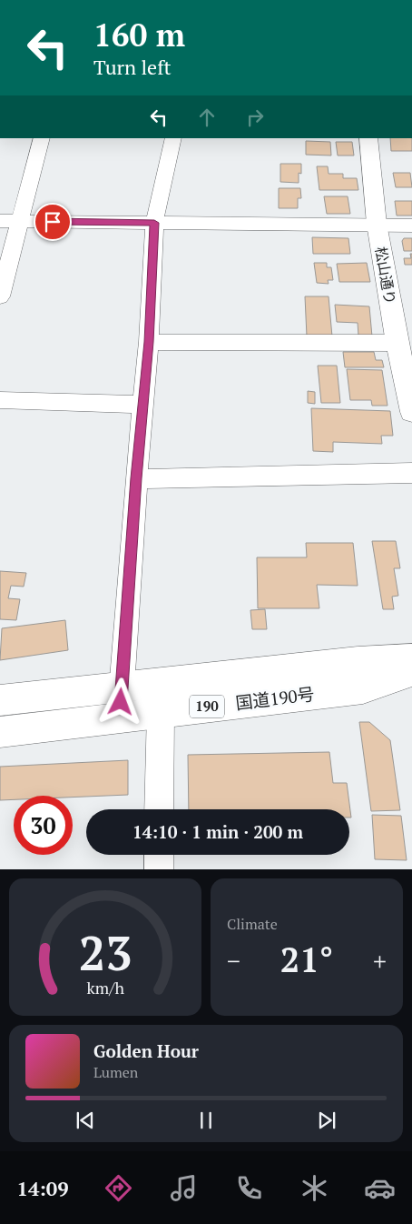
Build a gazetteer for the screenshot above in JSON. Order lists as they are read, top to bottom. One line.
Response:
{"streets":{"main road":["松山通り","国道190号","190"]},"page":{"turn":["160 m","Turn left"],"limit":"30","trip":"14:10 · 1 min · 200 m","tile":"Climate","heat":["−","21°","+"],"song":["Golden Hour","Lumen"],"tabs":"14:09","gauge":["23","km/h"]}}
